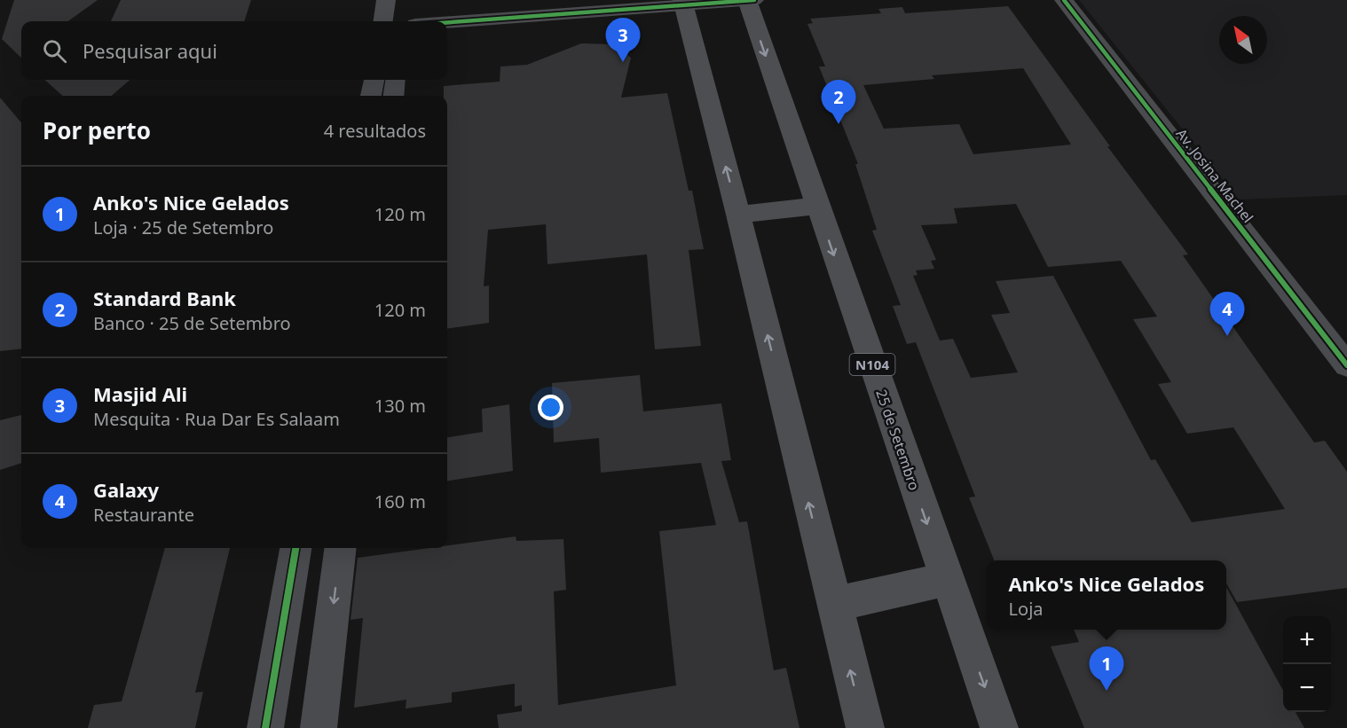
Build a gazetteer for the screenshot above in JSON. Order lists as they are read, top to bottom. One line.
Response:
{"streets":{"main road":["N104","25 de Setembro"],"street":["Av. Josina Machel"]},"north":"top left","page":{"pins":["3","2","4","1"],"search":"Pesquisar aqui","heading":["Por perto","4 resultados"],"list":[{"mark":"1","name":"Anko's Nice Gelados","note":"Loja · 25 de Setembro","value":"120 m"},{"mark":"2","name":"Standard Bank","note":"Banco · 25 de Setembro","value":"120 m"},{"mark":"3","name":"Masjid Ali","note":"Mesquita · Rua Dar Es Salaam","value":"130 m"},{"mark":"4","name":"Galaxy","note":"Restaurante","value":"160 m"}],"popup":["Anko's Nice Gelados","Loja"],"map_buttons":["+","−"]}}
